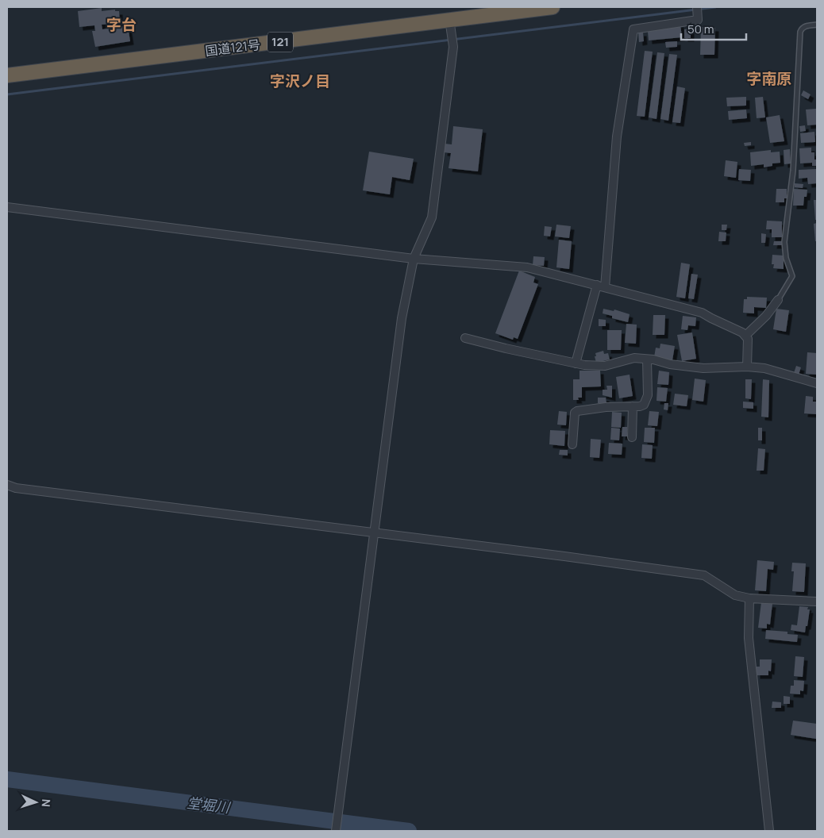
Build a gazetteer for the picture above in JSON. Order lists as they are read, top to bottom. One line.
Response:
{"streets":{"highway":["121","国道121号"]},"districts":["字台","字南原","字沢ノ目"],"water":["堂堀川"],"scale_bar":"50 m","north":"right"}
